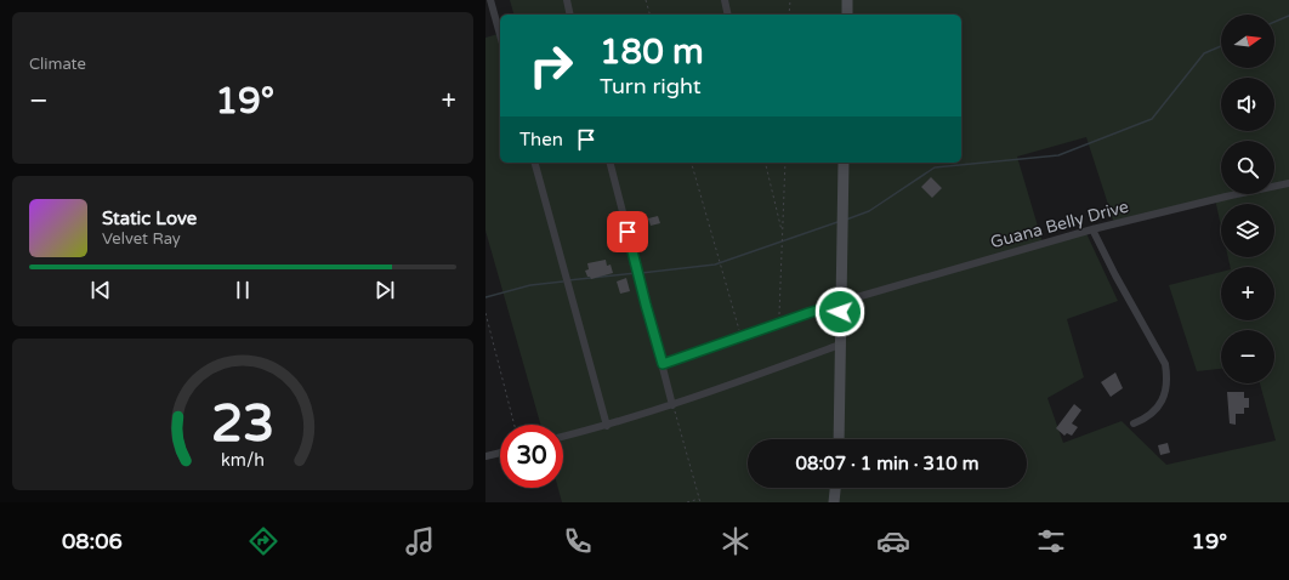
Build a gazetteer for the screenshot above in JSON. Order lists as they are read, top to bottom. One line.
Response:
{"streets":{"street":["Guana Belly Drive"]},"north":"right","page":{"tile":"Climate","map_buttons":["+","−"],"turn":["180 m","Turn right"],"heat":["−","19°","+"],"then":"Then","song":["Static Love","Velvet Ray"],"limit":"30","trip":"08:07 · 1 min · 310 m","tabs":["08:06","19°"],"gauge":["23","km/h"]}}
